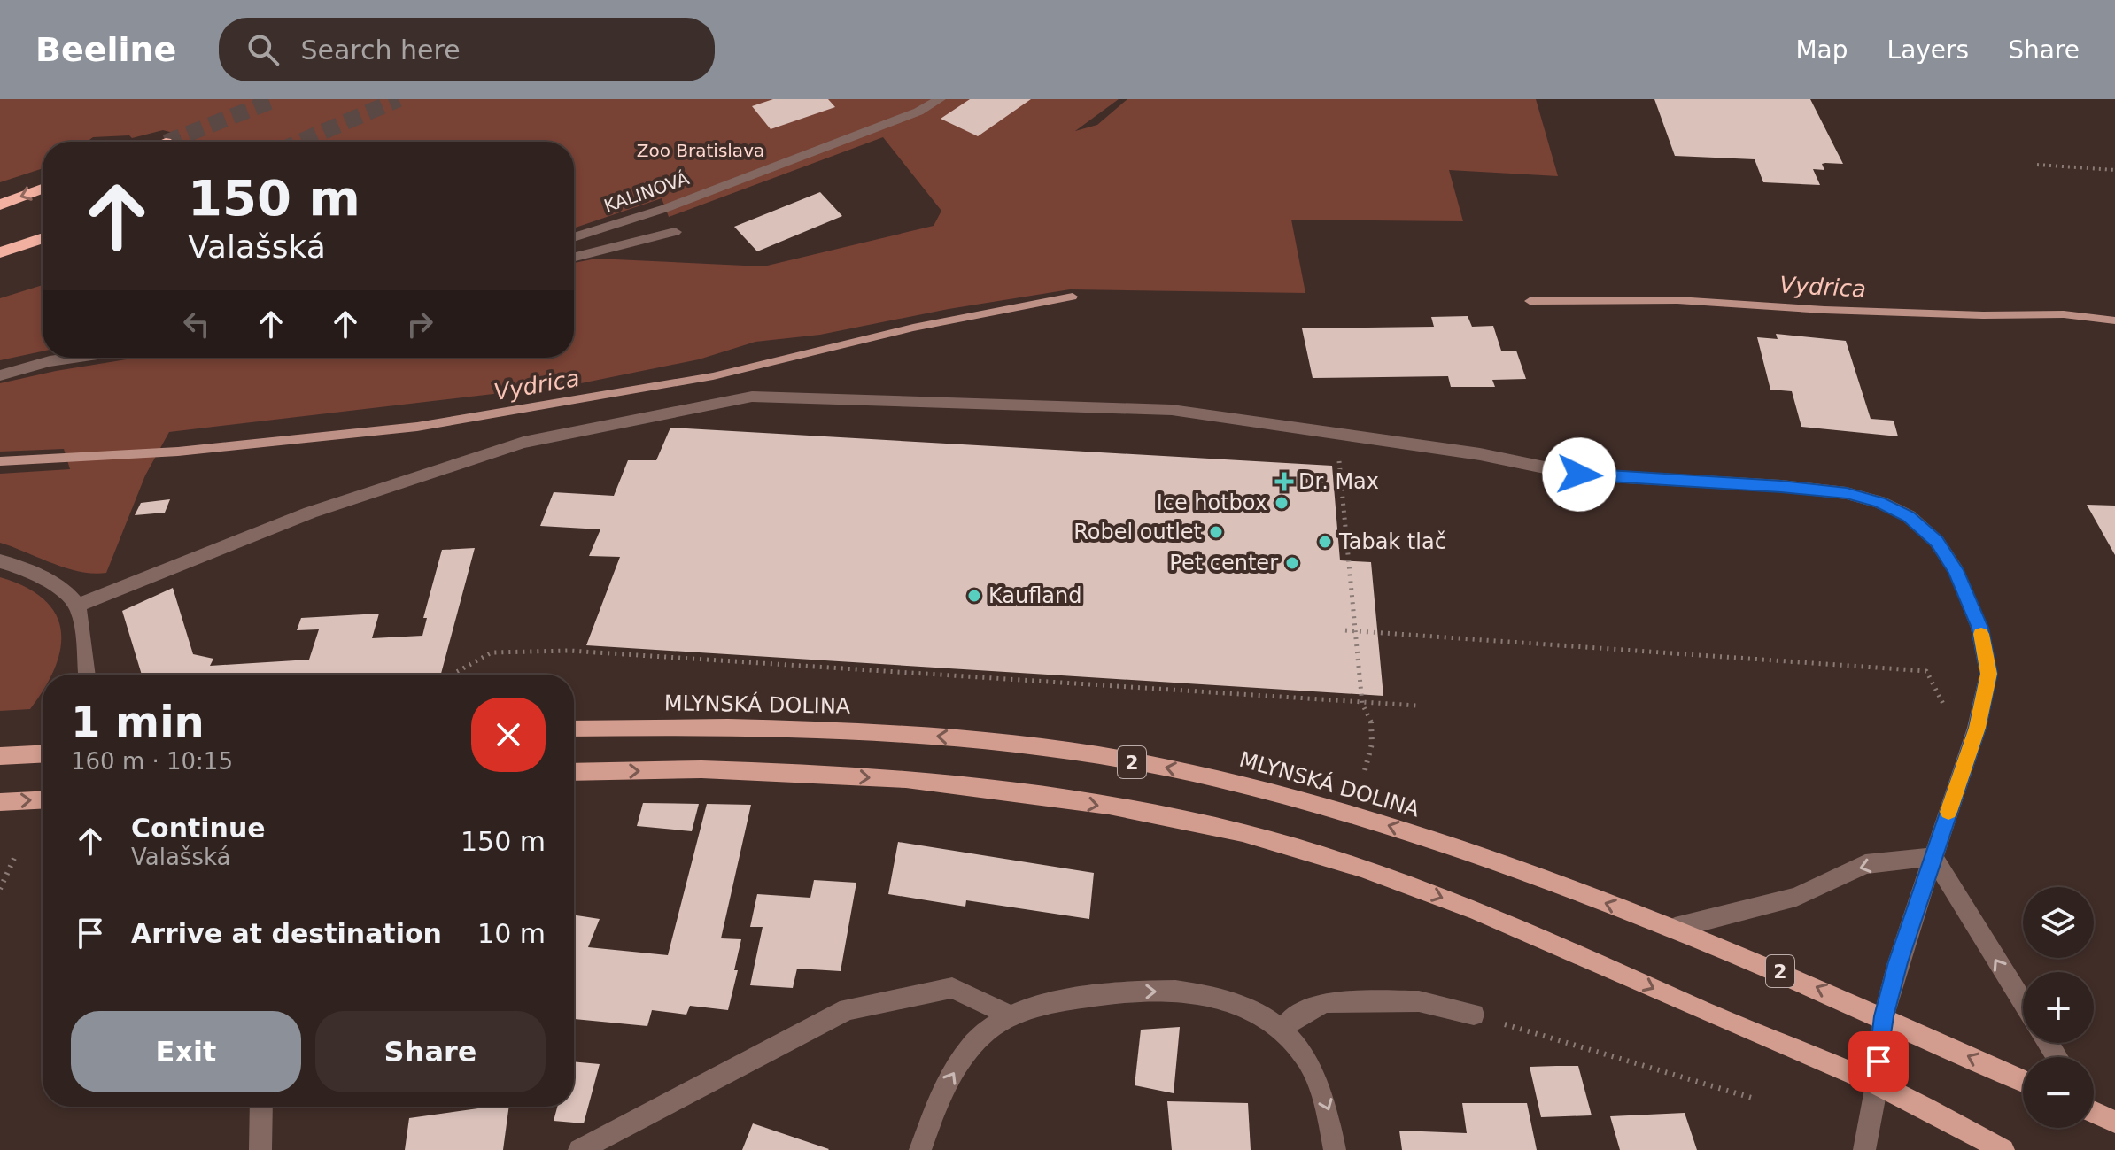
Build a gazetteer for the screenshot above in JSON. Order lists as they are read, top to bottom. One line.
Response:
{"streets":{"main road":["MLYNSKÁ DOLINA","2"],"street":["KALINOVÁ"]},"water":["Vydrica"],"parks":["Zoo Bratislava"],"places":{"health":["Dr. Max"],"other":["Ice hotbox","Robel outlet","Tabak tlač","Pet center","Kaufland"]},"page":{"header":"Beeline","search":"Search here","nav":["Map","Layers","Share"],"turn":["150 m","Valašská"],"heading":["1 min","160 m · 10:15"],"list":[{"name":"Continue","note":"Valašská","value":"150 m"},{"name":"Arrive at destination","value":"10 m"}],"map_buttons":["+","−"],"buttons":["Exit","Share"]}}
